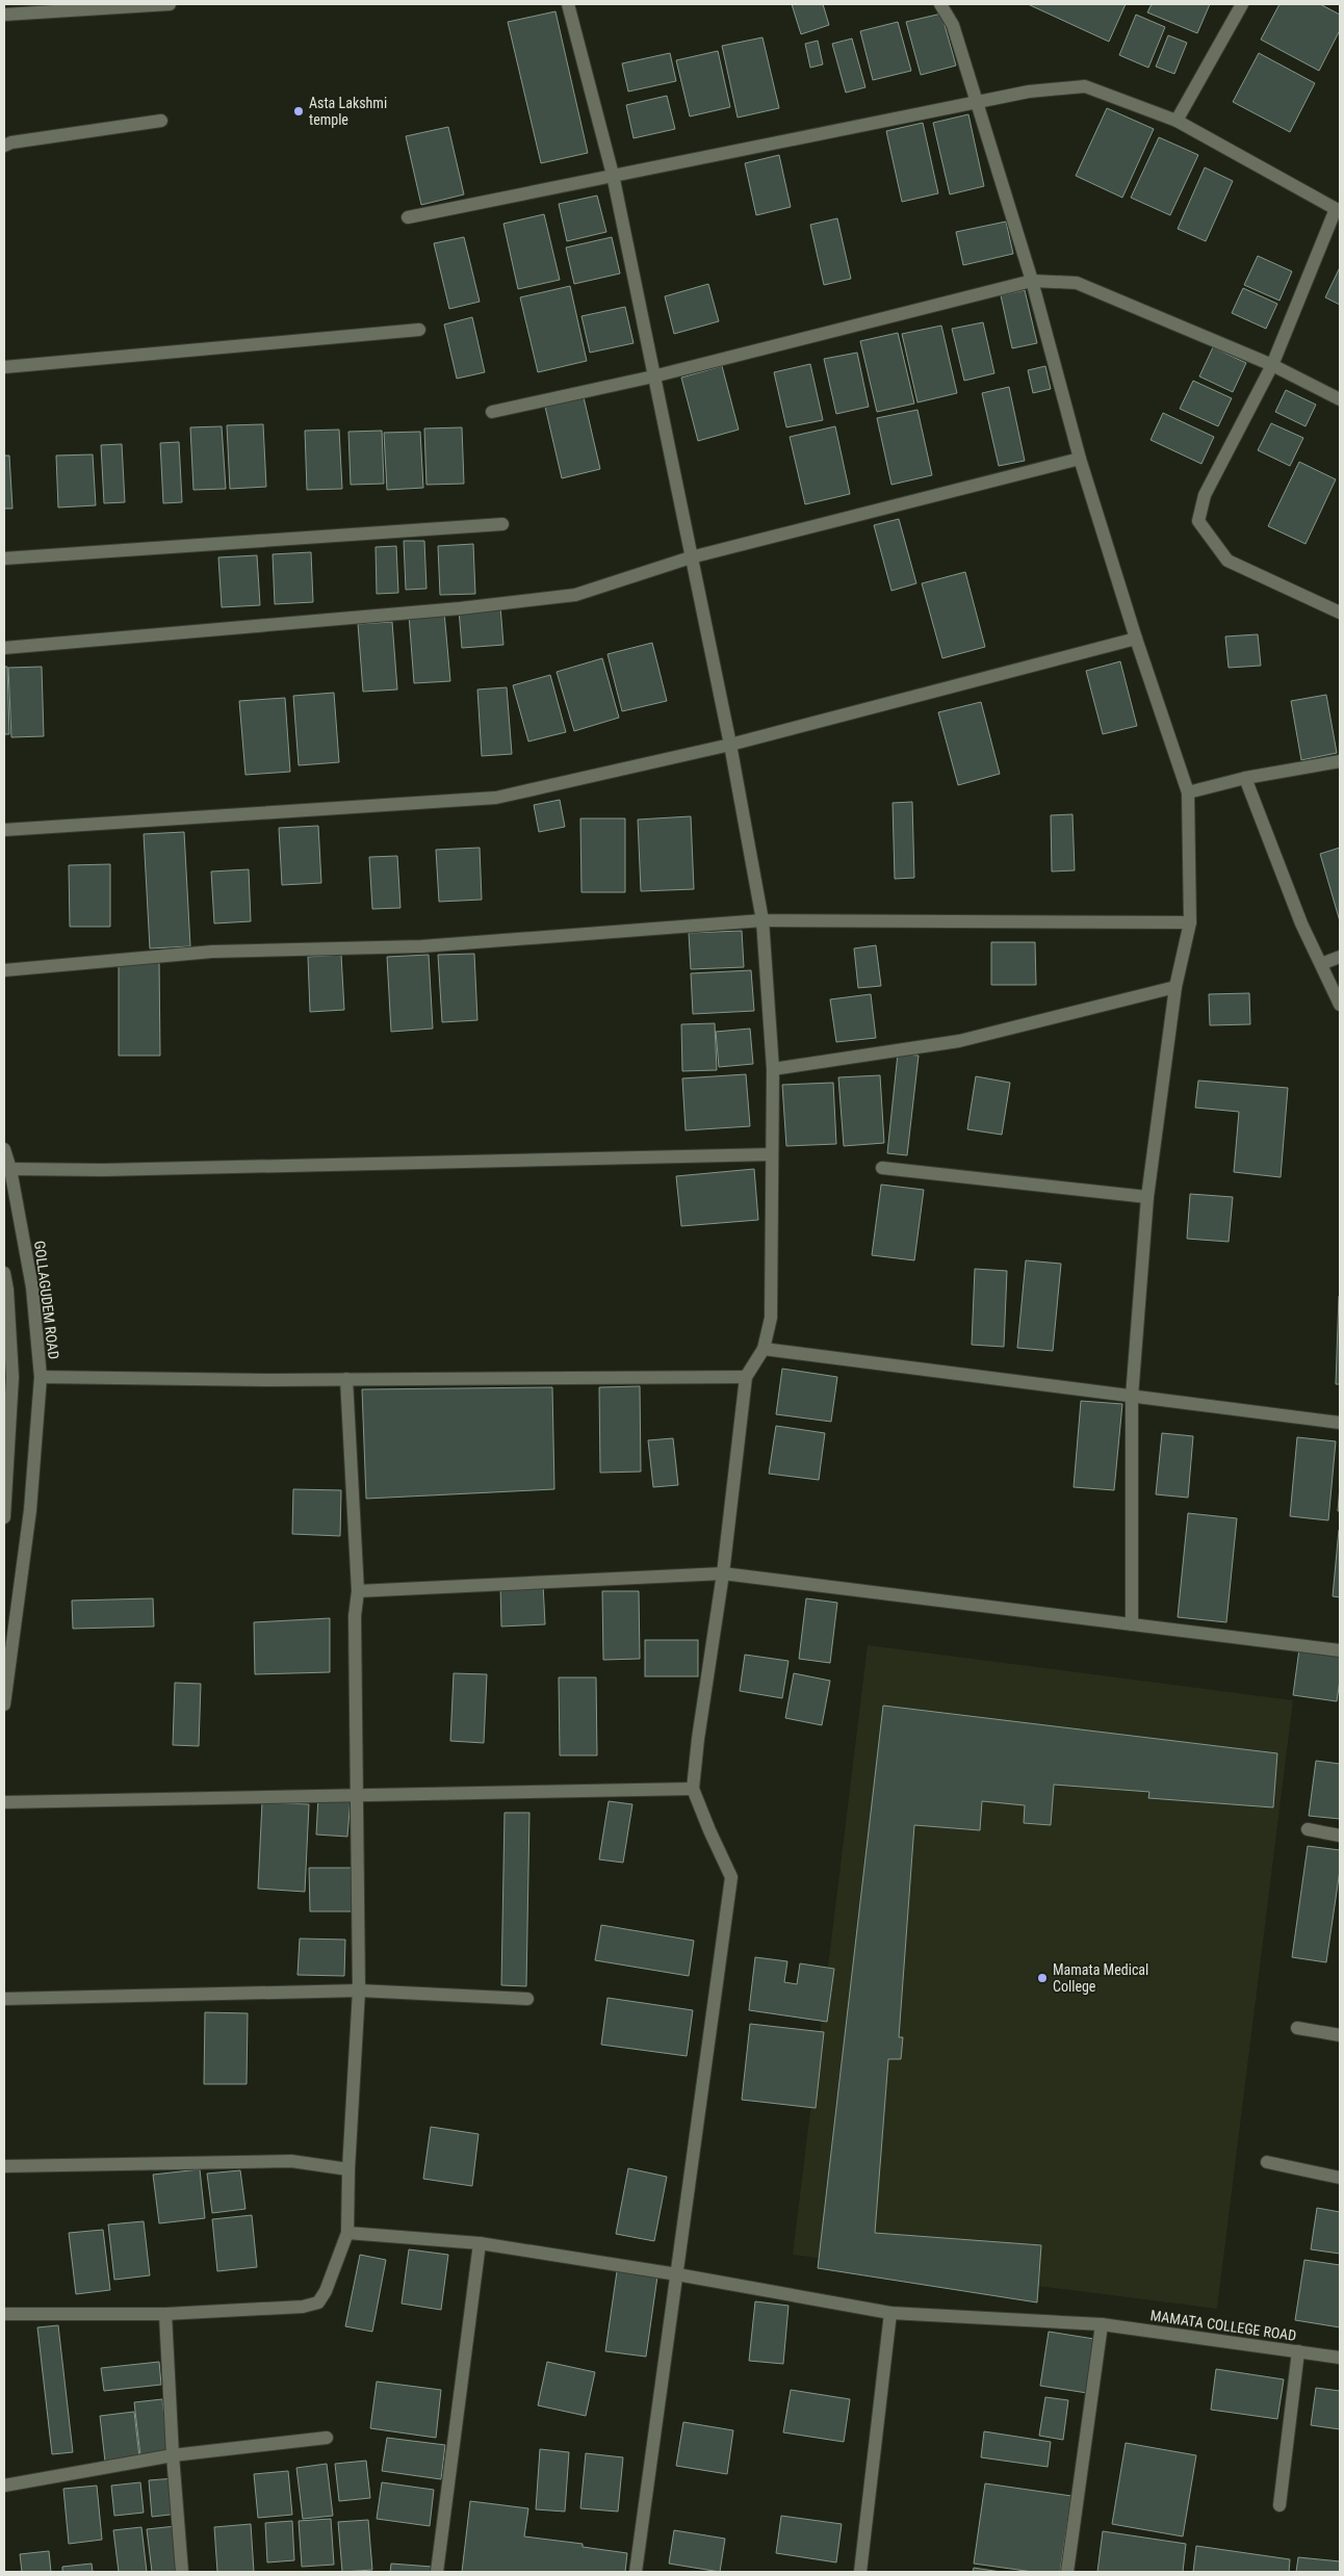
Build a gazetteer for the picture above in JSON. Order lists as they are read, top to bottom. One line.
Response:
{"streets":{"street":["GOLLAGUDEM ROAD","MAMATA COLLEGE ROAD"]},"places":["Asta Lakshmi temple","Mamata Medical College"]}
